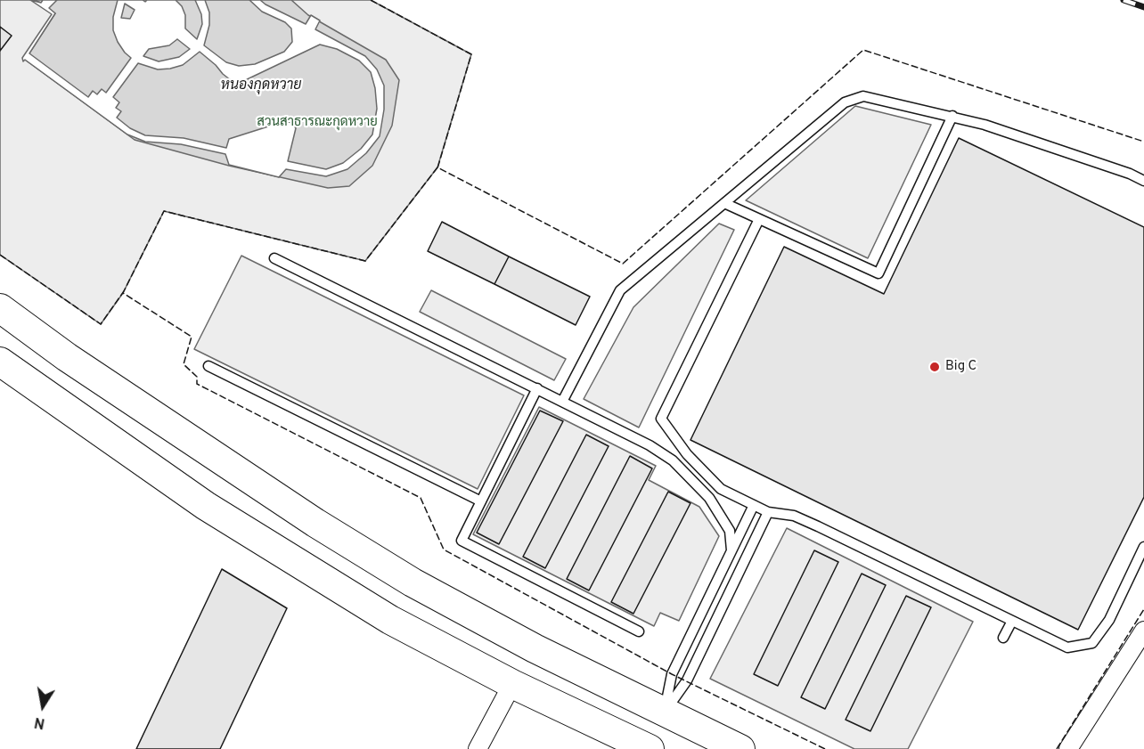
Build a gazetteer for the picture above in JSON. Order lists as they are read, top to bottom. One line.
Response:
{"water":["หนองกุดหวาย"],"parks":["สวนสาธารณะกุดหวาย"],"places":["Big C"],"north":"bottom"}
